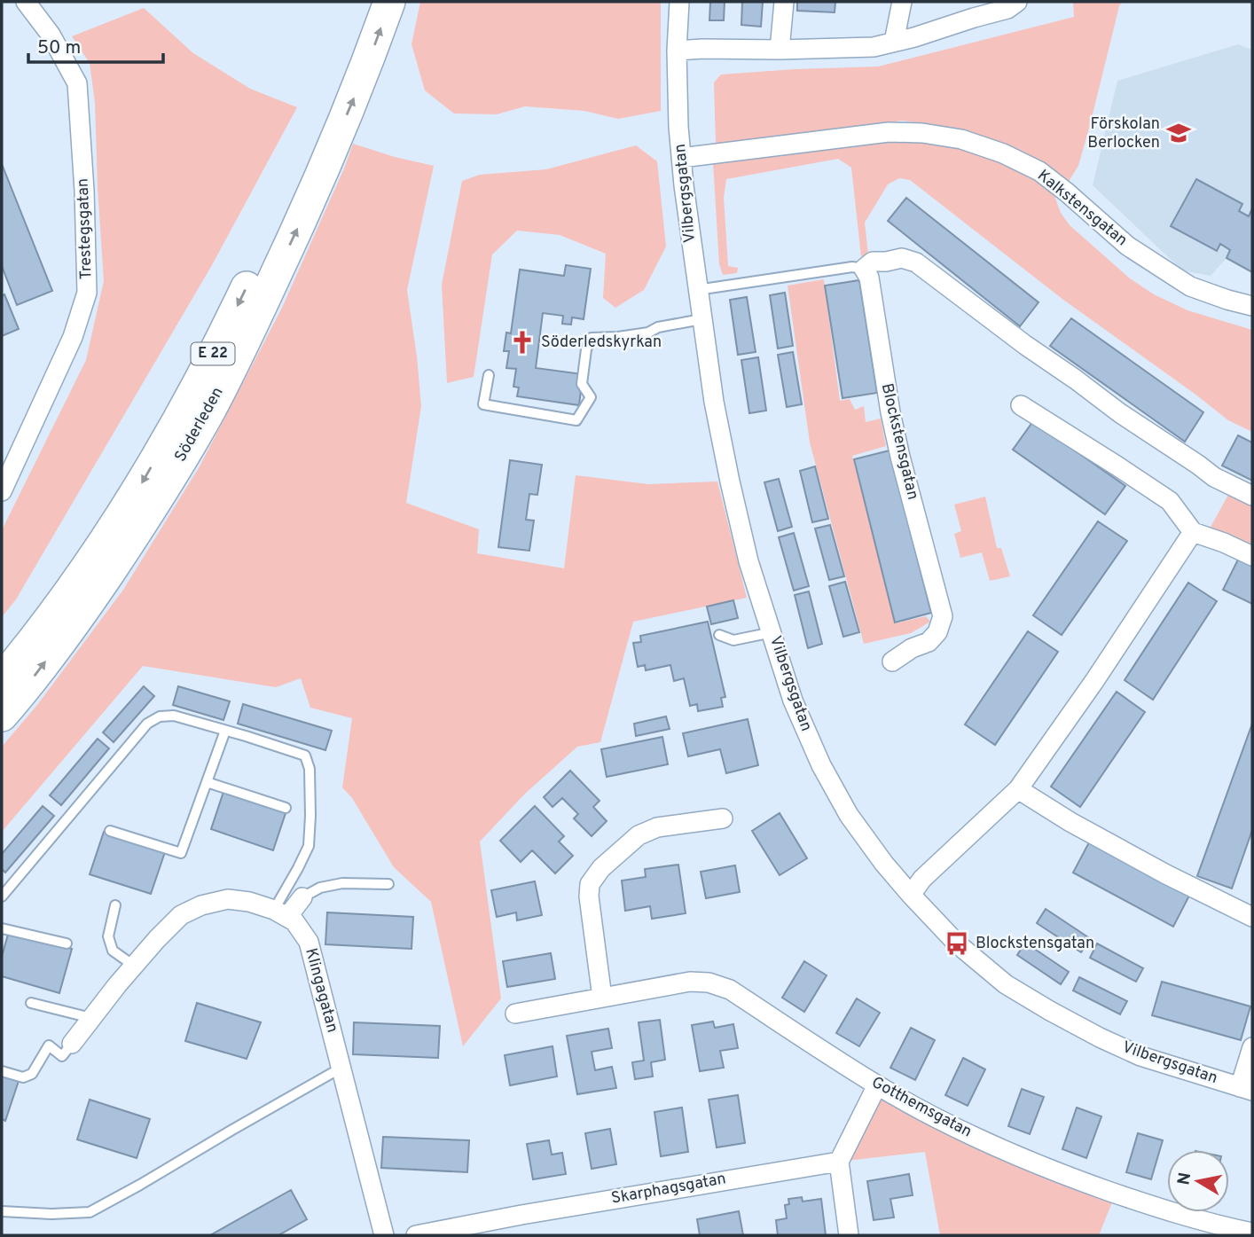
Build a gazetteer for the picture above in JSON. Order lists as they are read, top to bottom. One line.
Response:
{"streets":{"highway":["E 22","Söderleden"],"street":["Vilbergsgatan","Kalkstensgatan","Trestegsgatan","Blockstensgatan","Klingagatan","Gotthemsgatan","Skarphagsgatan"]},"crossings":[["Vilbergsgatan","Kalkstensgatan"]],"places":{"school or university":["Förskolan Berlocken"],"church":["Söderledskyrkan"],"bus stop":["Blockstensgatan"]},"scale_bar":"50 m","north":"left"}
